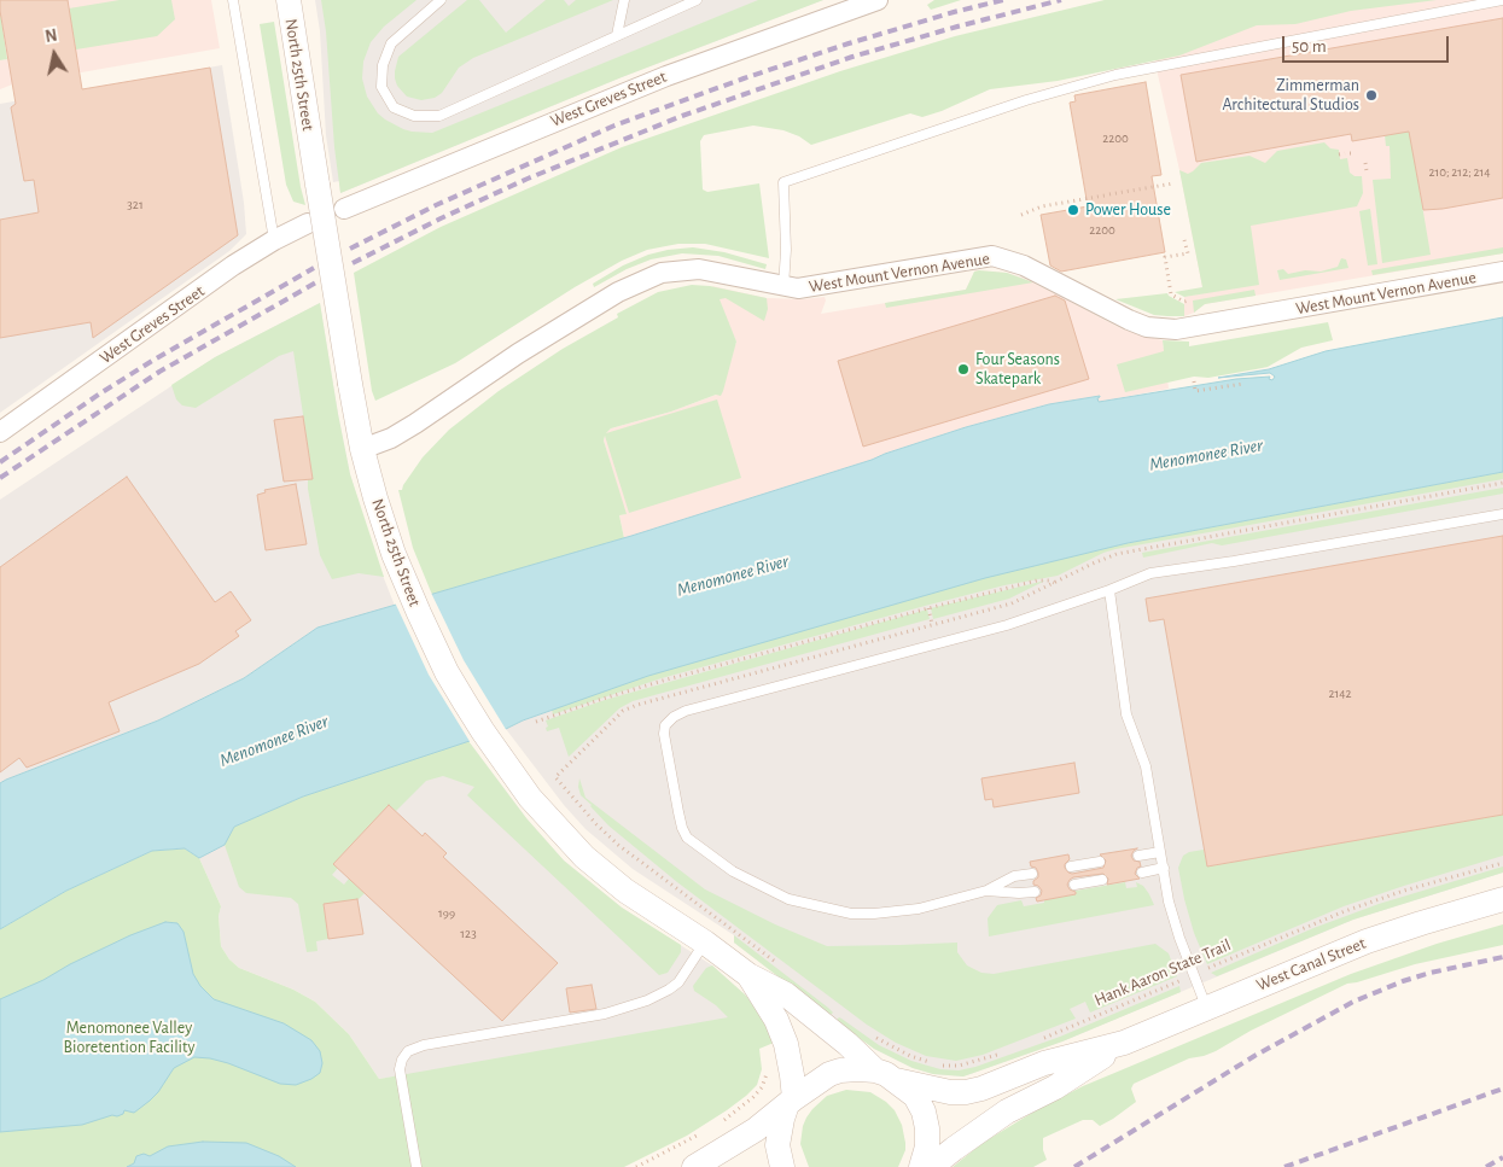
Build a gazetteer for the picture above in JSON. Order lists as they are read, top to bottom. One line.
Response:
{"streets":{"street":["North 25th Street","West Greves Street","West Mount Vernon Avenue","West Canal Street"],"path":["Hank Aaron State Trail"]},"crossings":[["North 25th Street","West Mount Vernon Avenue"],["North 25th Street","West Canal Street"]],"water":["Menomonee River"],"parks":["Menomonee Valley Bioretention Facility"],"places":["Zimmerman Architectural Studios","Power House","Four Seasons Skatepark"],"house_numbers":["2200","210; 212; 214","321","2200","2142","199","123"],"scale_bar":"50 m","north":"top"}
